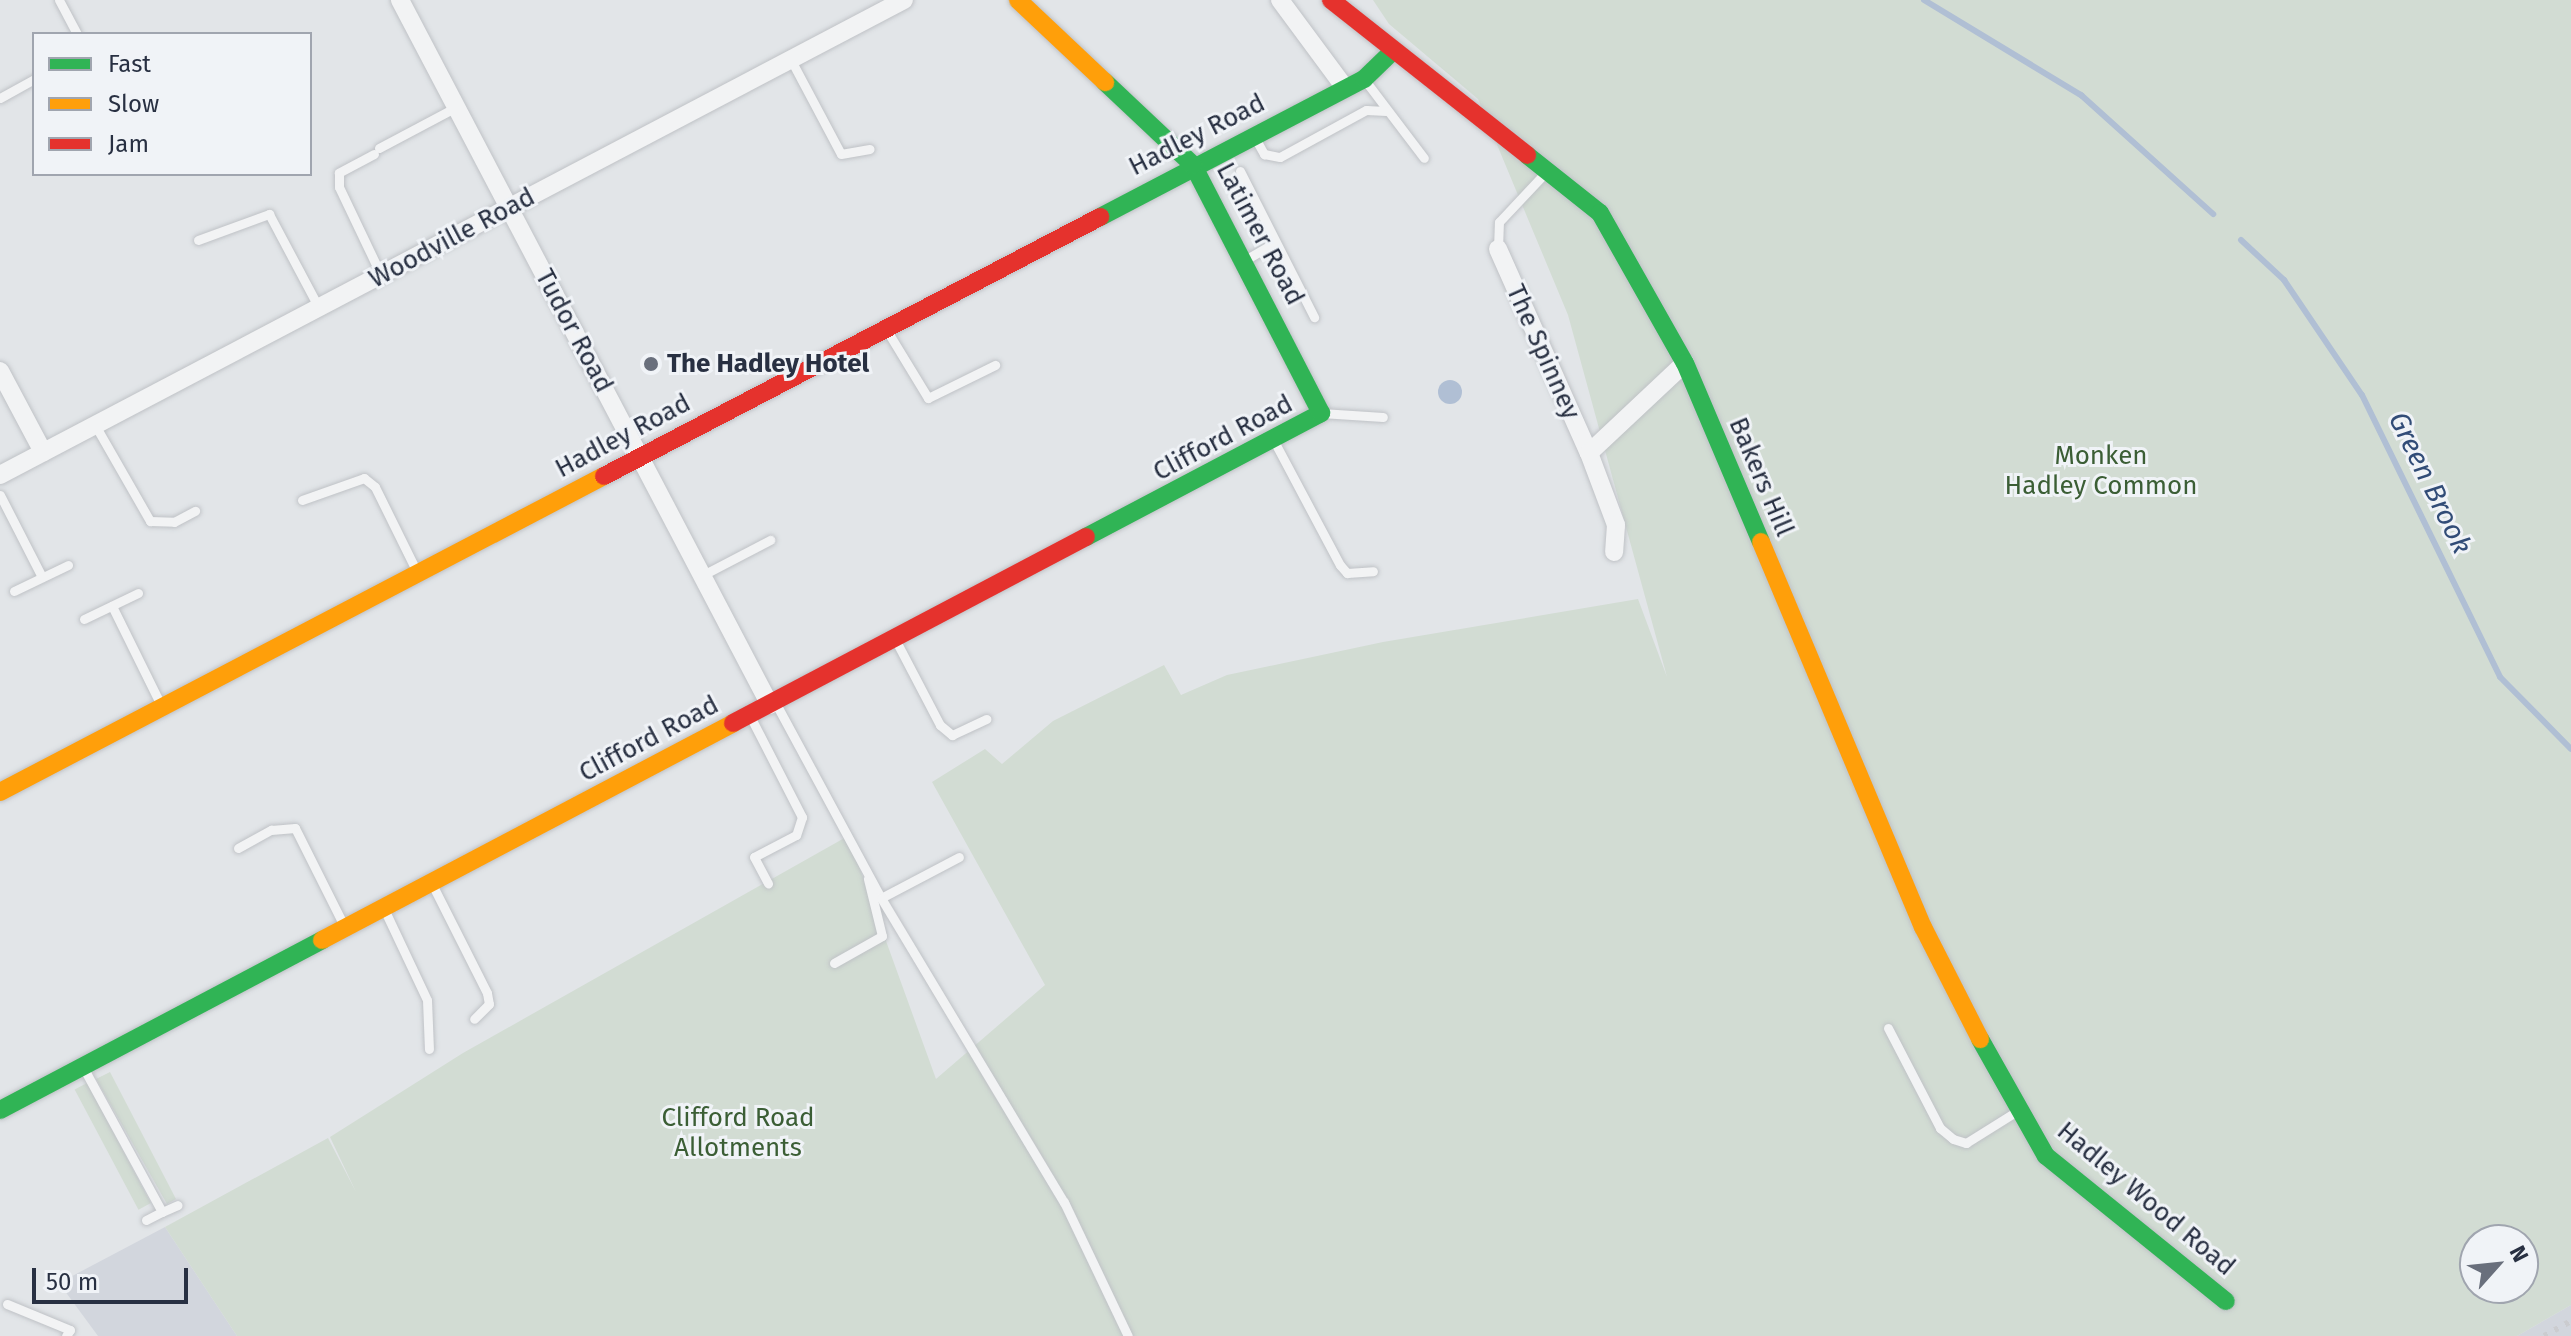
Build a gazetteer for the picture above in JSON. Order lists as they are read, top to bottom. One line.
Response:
{"streets":{"street":["Hadley Road","Latimer Road","Woodville Road","Tudor Road","The Spinney","Clifford Road","Bakers Hill","Hadley Wood Road"]},"crossings":[["Hadley Road","Latimer Road"],["Hadley Road","Tudor Road"],["Hadley Road","Bakers Hill"],["Latimer Road","Clifford Road"],["Woodville Road","Tudor Road"],["Tudor Road","Clifford Road"],["The Spinney","Bakers Hill"],["Bakers Hill","Hadley Wood Road"]],"water":["Green Brook"],"parks":["Monken Hadley Common","Clifford Road Allotments"],"places":["The Hadley Hotel"],"legend":["Fast","Slow","Jam"],"scale_bar":"50 m","north":"top right"}
